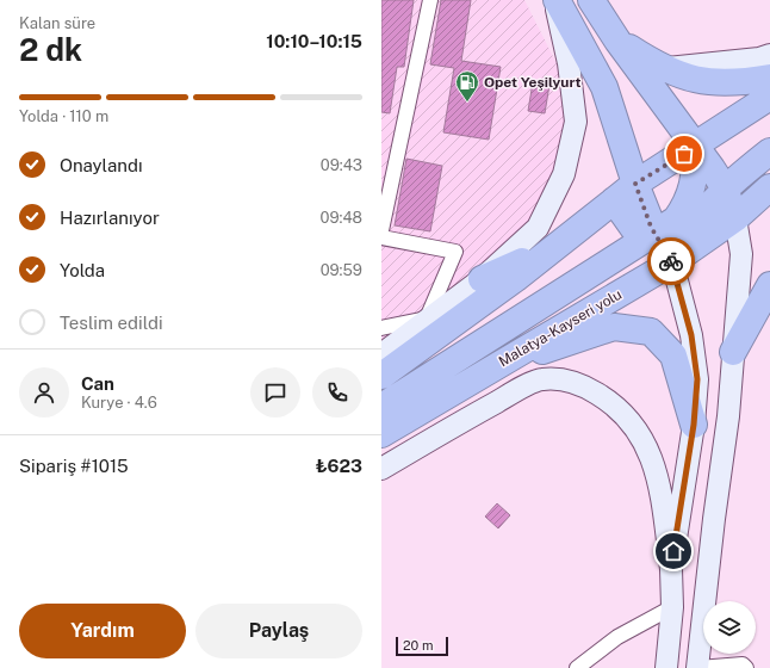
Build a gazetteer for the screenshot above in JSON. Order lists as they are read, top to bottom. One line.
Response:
{"streets":{"highway":["Malatya-Kayseri yolu"]},"places":{"fuel station":["Opet Yeşilyurt"]},"scale_bar":"20 m","page":{"heading":["2 dk","Kalan süre","10:10–10:15"],"panel":["Can","Kurye · 4.6","Sipariş #1015","₺623"],"bar":"Yolda · 110 m","list":[["Onaylandı","09:43"],["Hazırlanıyor","09:48"],["Yolda","09:59"],"Teslim edildi"],"buttons":["Yardım","Paylaş"],"scale":"20 m"}}
